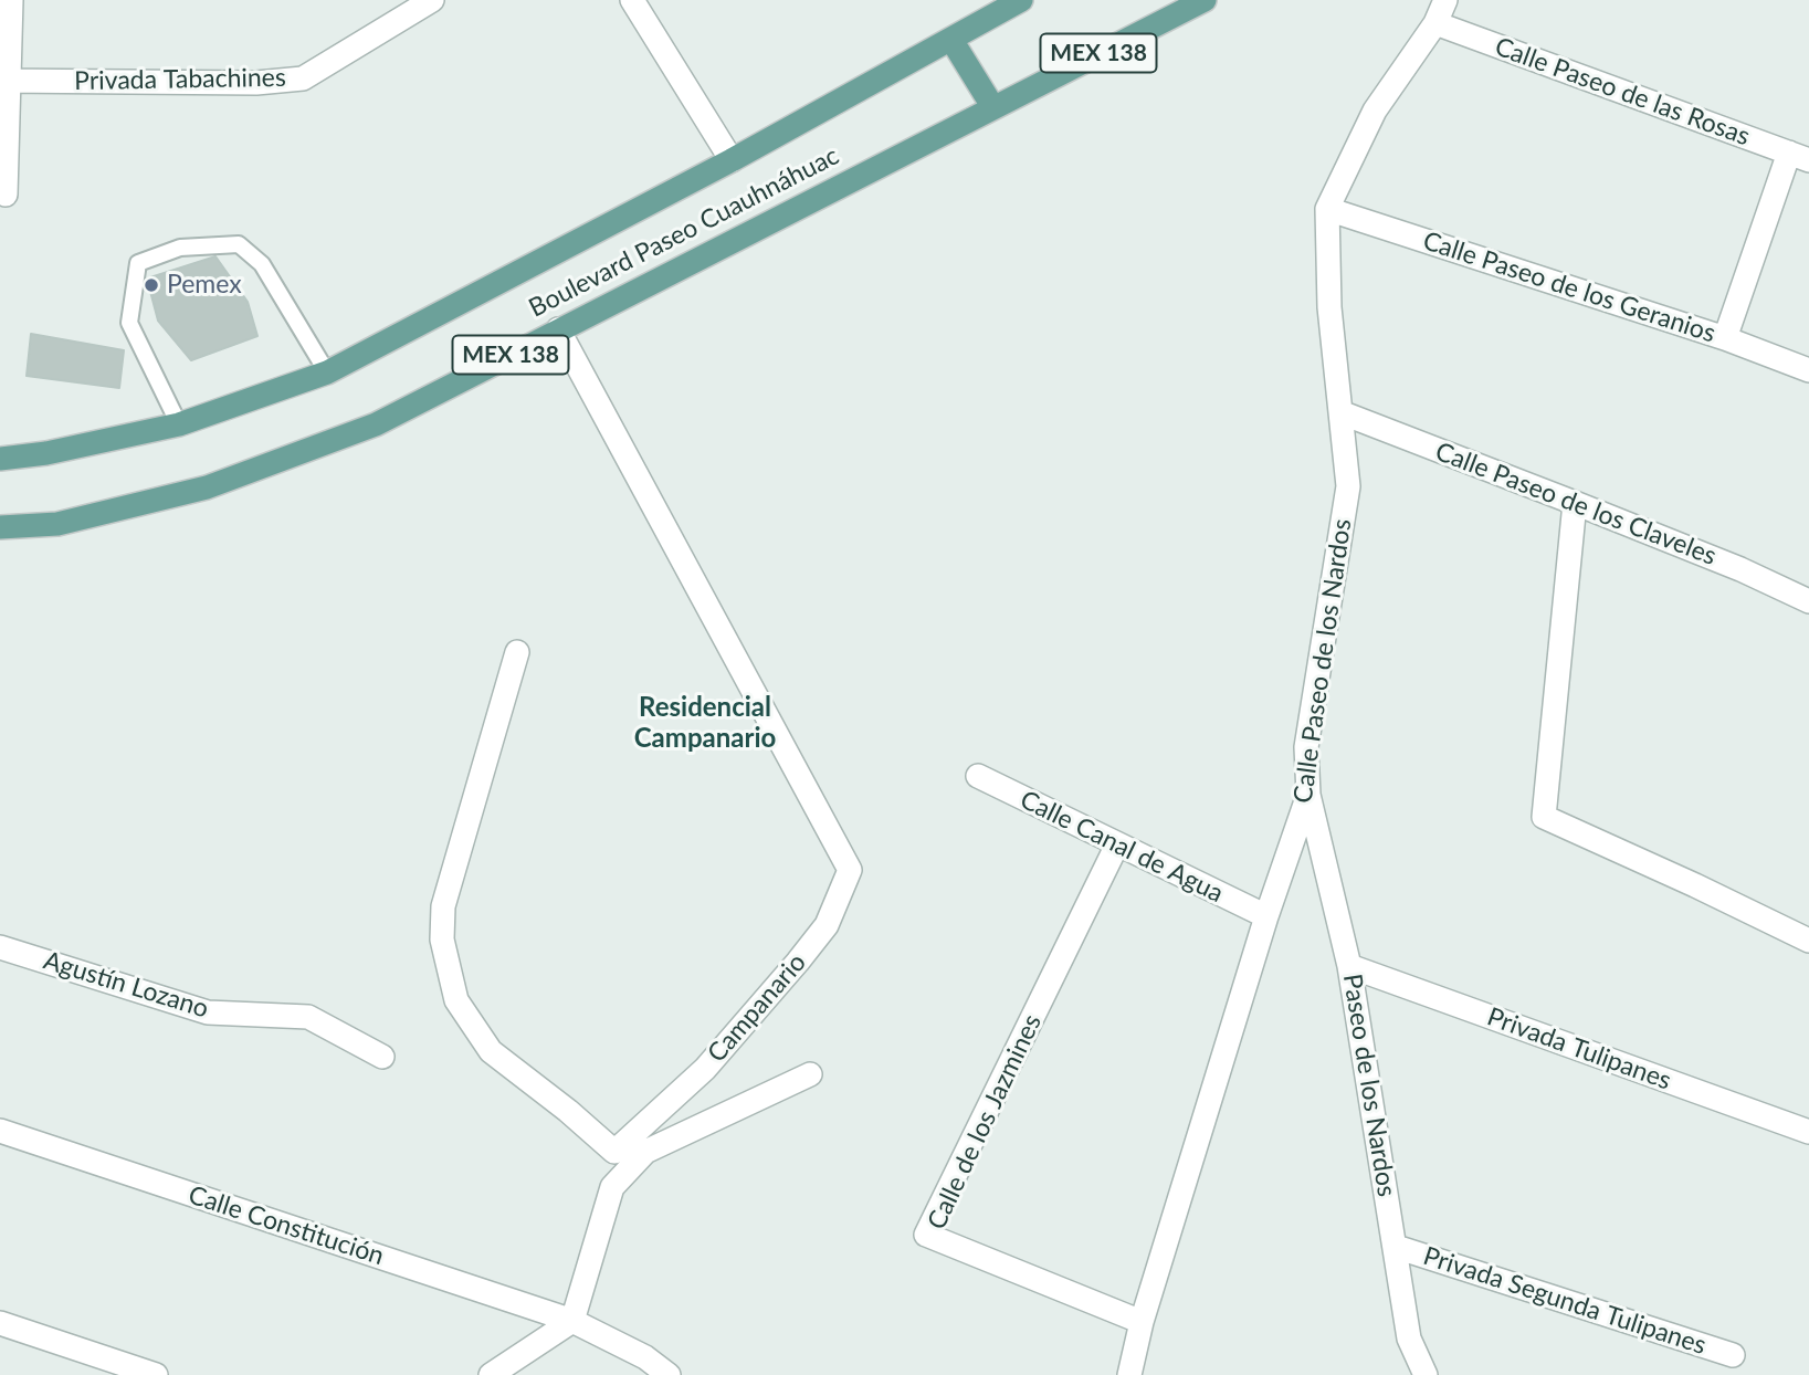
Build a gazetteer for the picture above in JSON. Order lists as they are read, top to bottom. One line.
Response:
{"streets":{"main road":["MEX 138","Boulevard Paseo Cuauhnáhuac"],"street":["Privada Tabachines","Calle Paseo de las Rosas","Calle Paseo de los Geranios","Calle Paseo de los Claveles","Calle Paseo de los Nardos","Calle Canal de Agua","Agustín Lozano","Campanario","Privada Tulipanes","Paseo de los Nardos","Calle de los Jazmines","Calle Constitución","Privada Segunda Tulipanes"]},"crossings":[["Calle Paseo de las Rosas","Calle Paseo de los Nardos"],["Boulevard Paseo Cuauhnáhuac","Campanario"],["Calle Paseo de los Geranios","Calle Paseo de los Nardos"],["Calle Paseo de los Claveles","Calle Paseo de los Nardos"],["Calle Paseo de los Nardos","Calle Canal de Agua"],["Calle Paseo de los Nardos","Paseo de los Nardos"],["Calle Paseo de los Nardos","Calle de los Jazmines"],["Calle Canal de Agua","Calle de los Jazmines"],["Privada Tulipanes","Paseo de los Nardos"],["Paseo de los Nardos","Privada Segunda Tulipanes"]],"districts":["Residencial Campanario"],"places":["Pemex"]}
